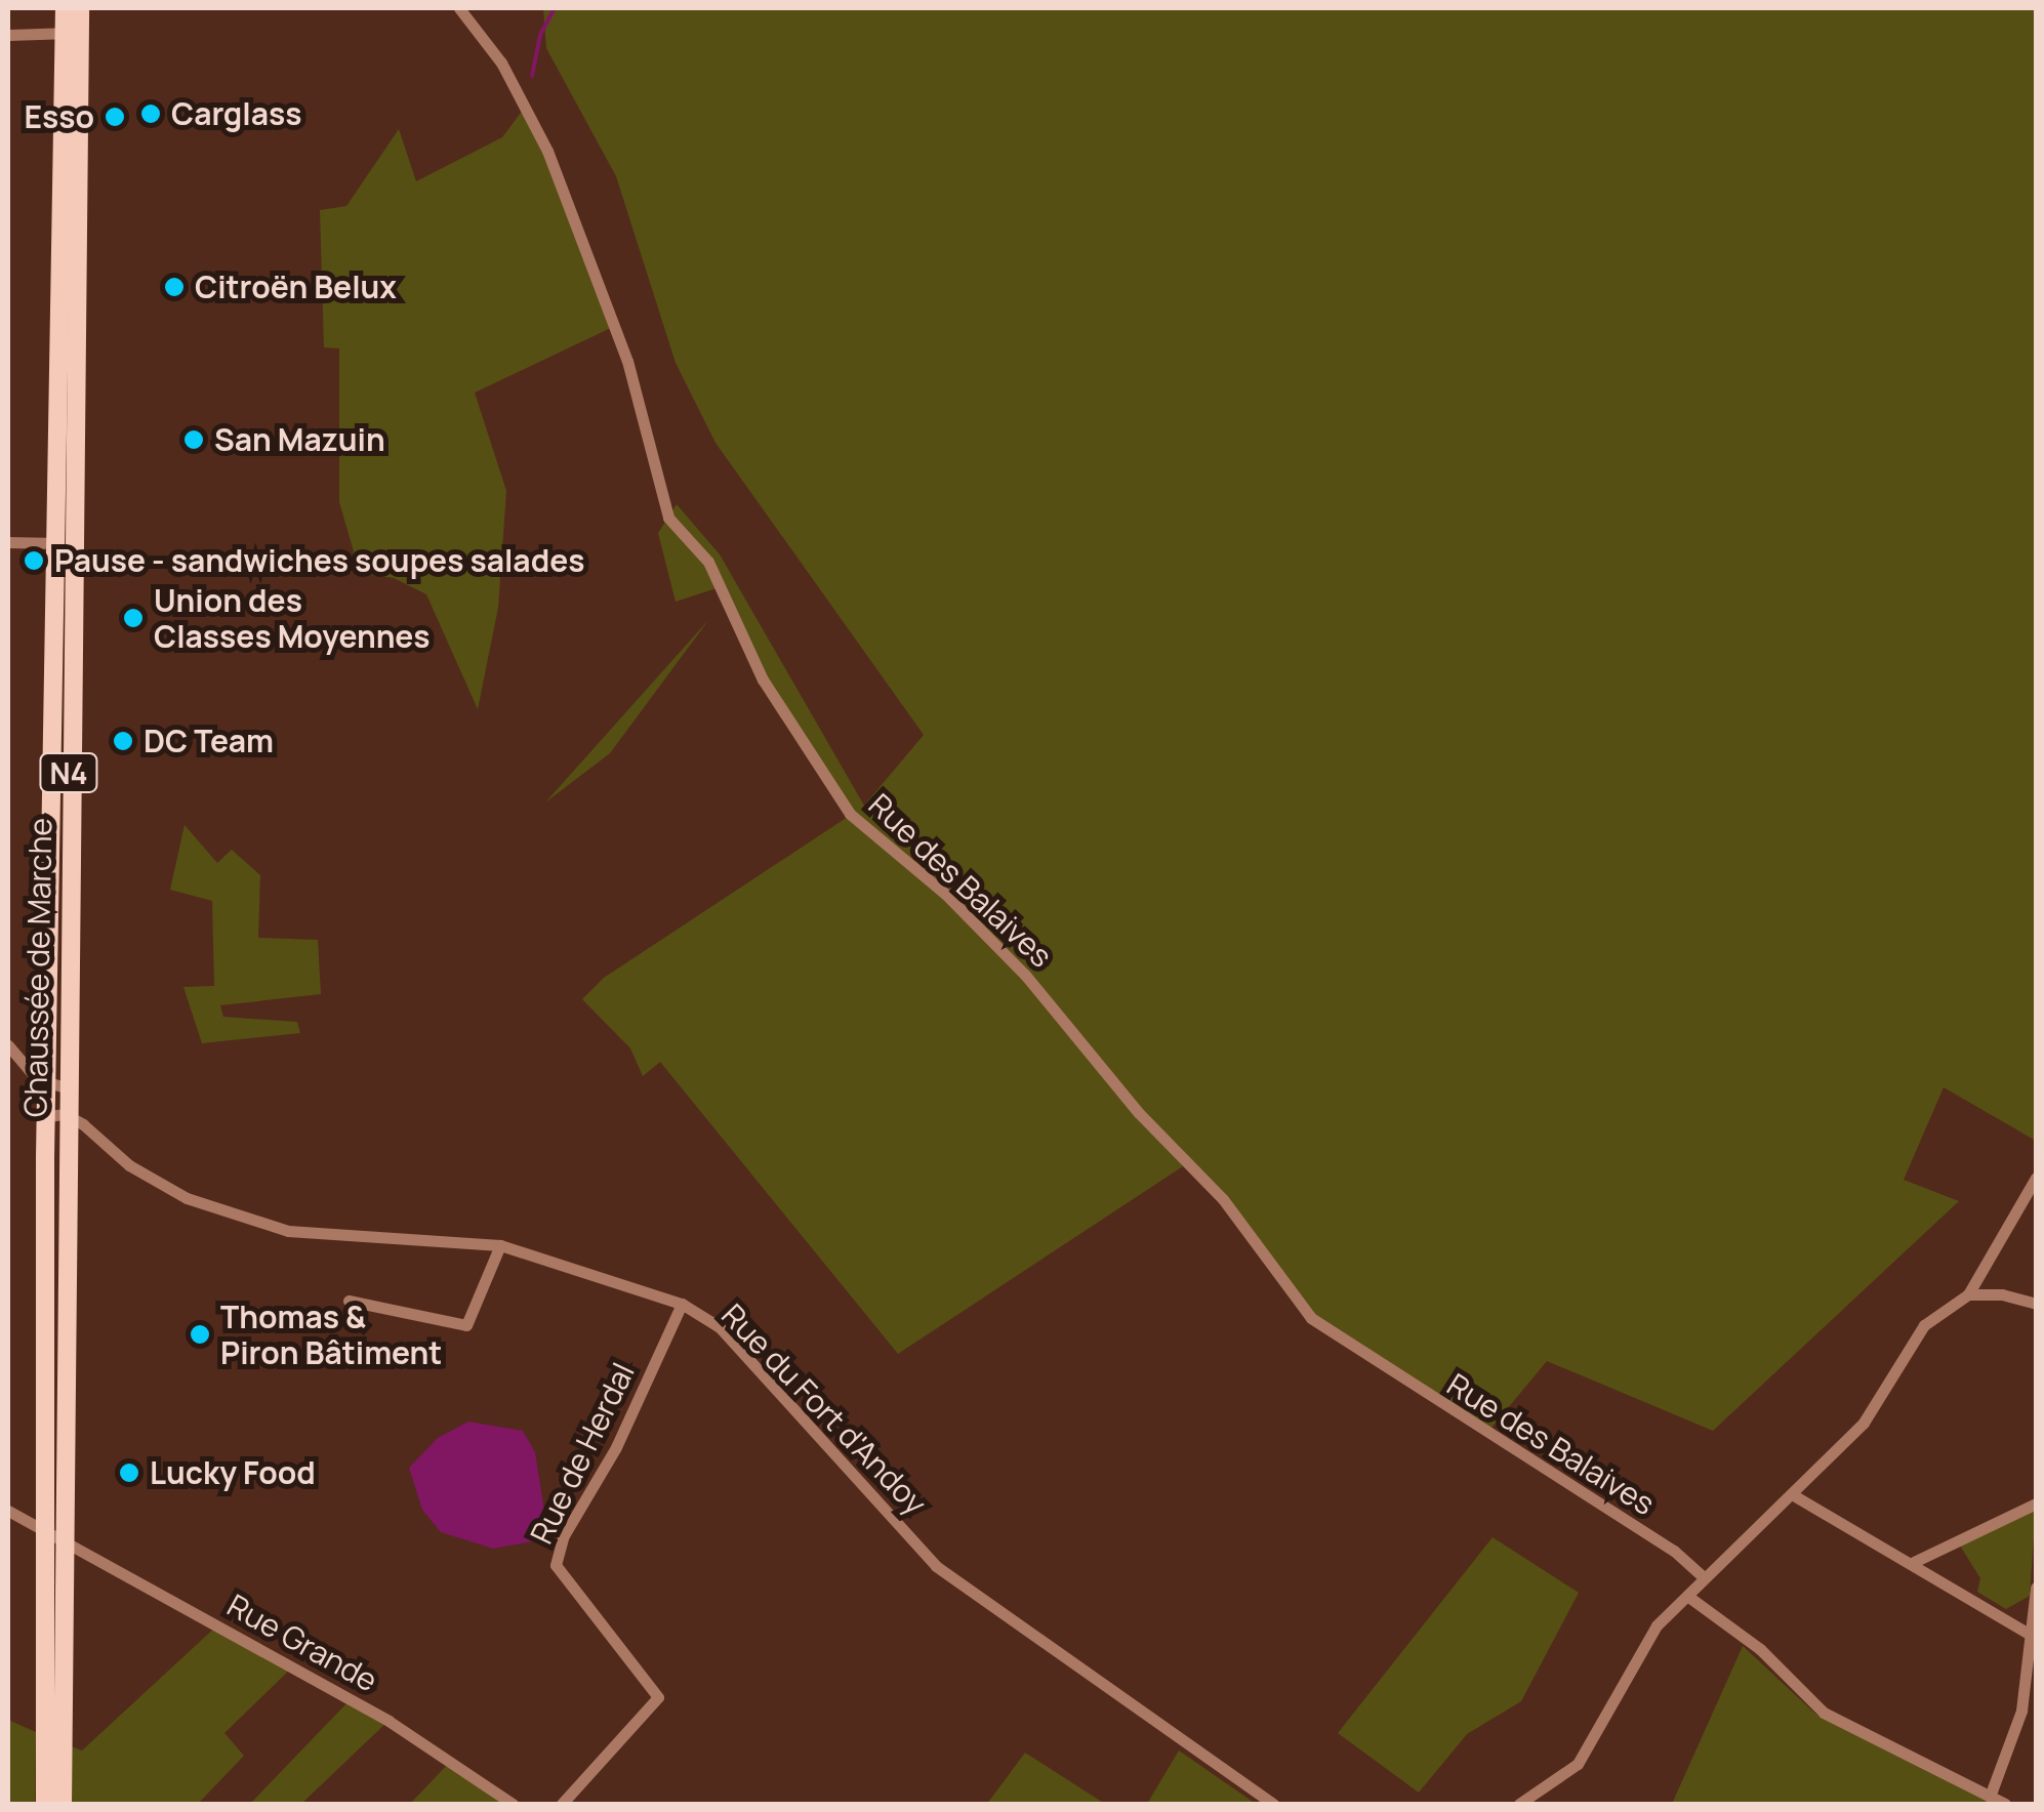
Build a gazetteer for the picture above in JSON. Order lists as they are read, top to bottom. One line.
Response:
{"streets":{"main road":["N4","Chaussée de Marche"],"street":["Rue des Balaives","Rue du Fort d'Andoy","Rue de Herdal","Rue Grande"]},"crossings":[["Chaussée de Marche","Rue du Fort d'Andoy"],["Chaussée de Marche","Rue Grande"],["Rue du Fort d'Andoy","Rue de Herdal"]],"places":["Carglass","Esso","Citroën Belux","San Mazuin","Pause - sandwiches soupes salades","Union des Classes Moyennes","DC Team","Thomas & Piron Bâtiment","Lucky Food"]}
